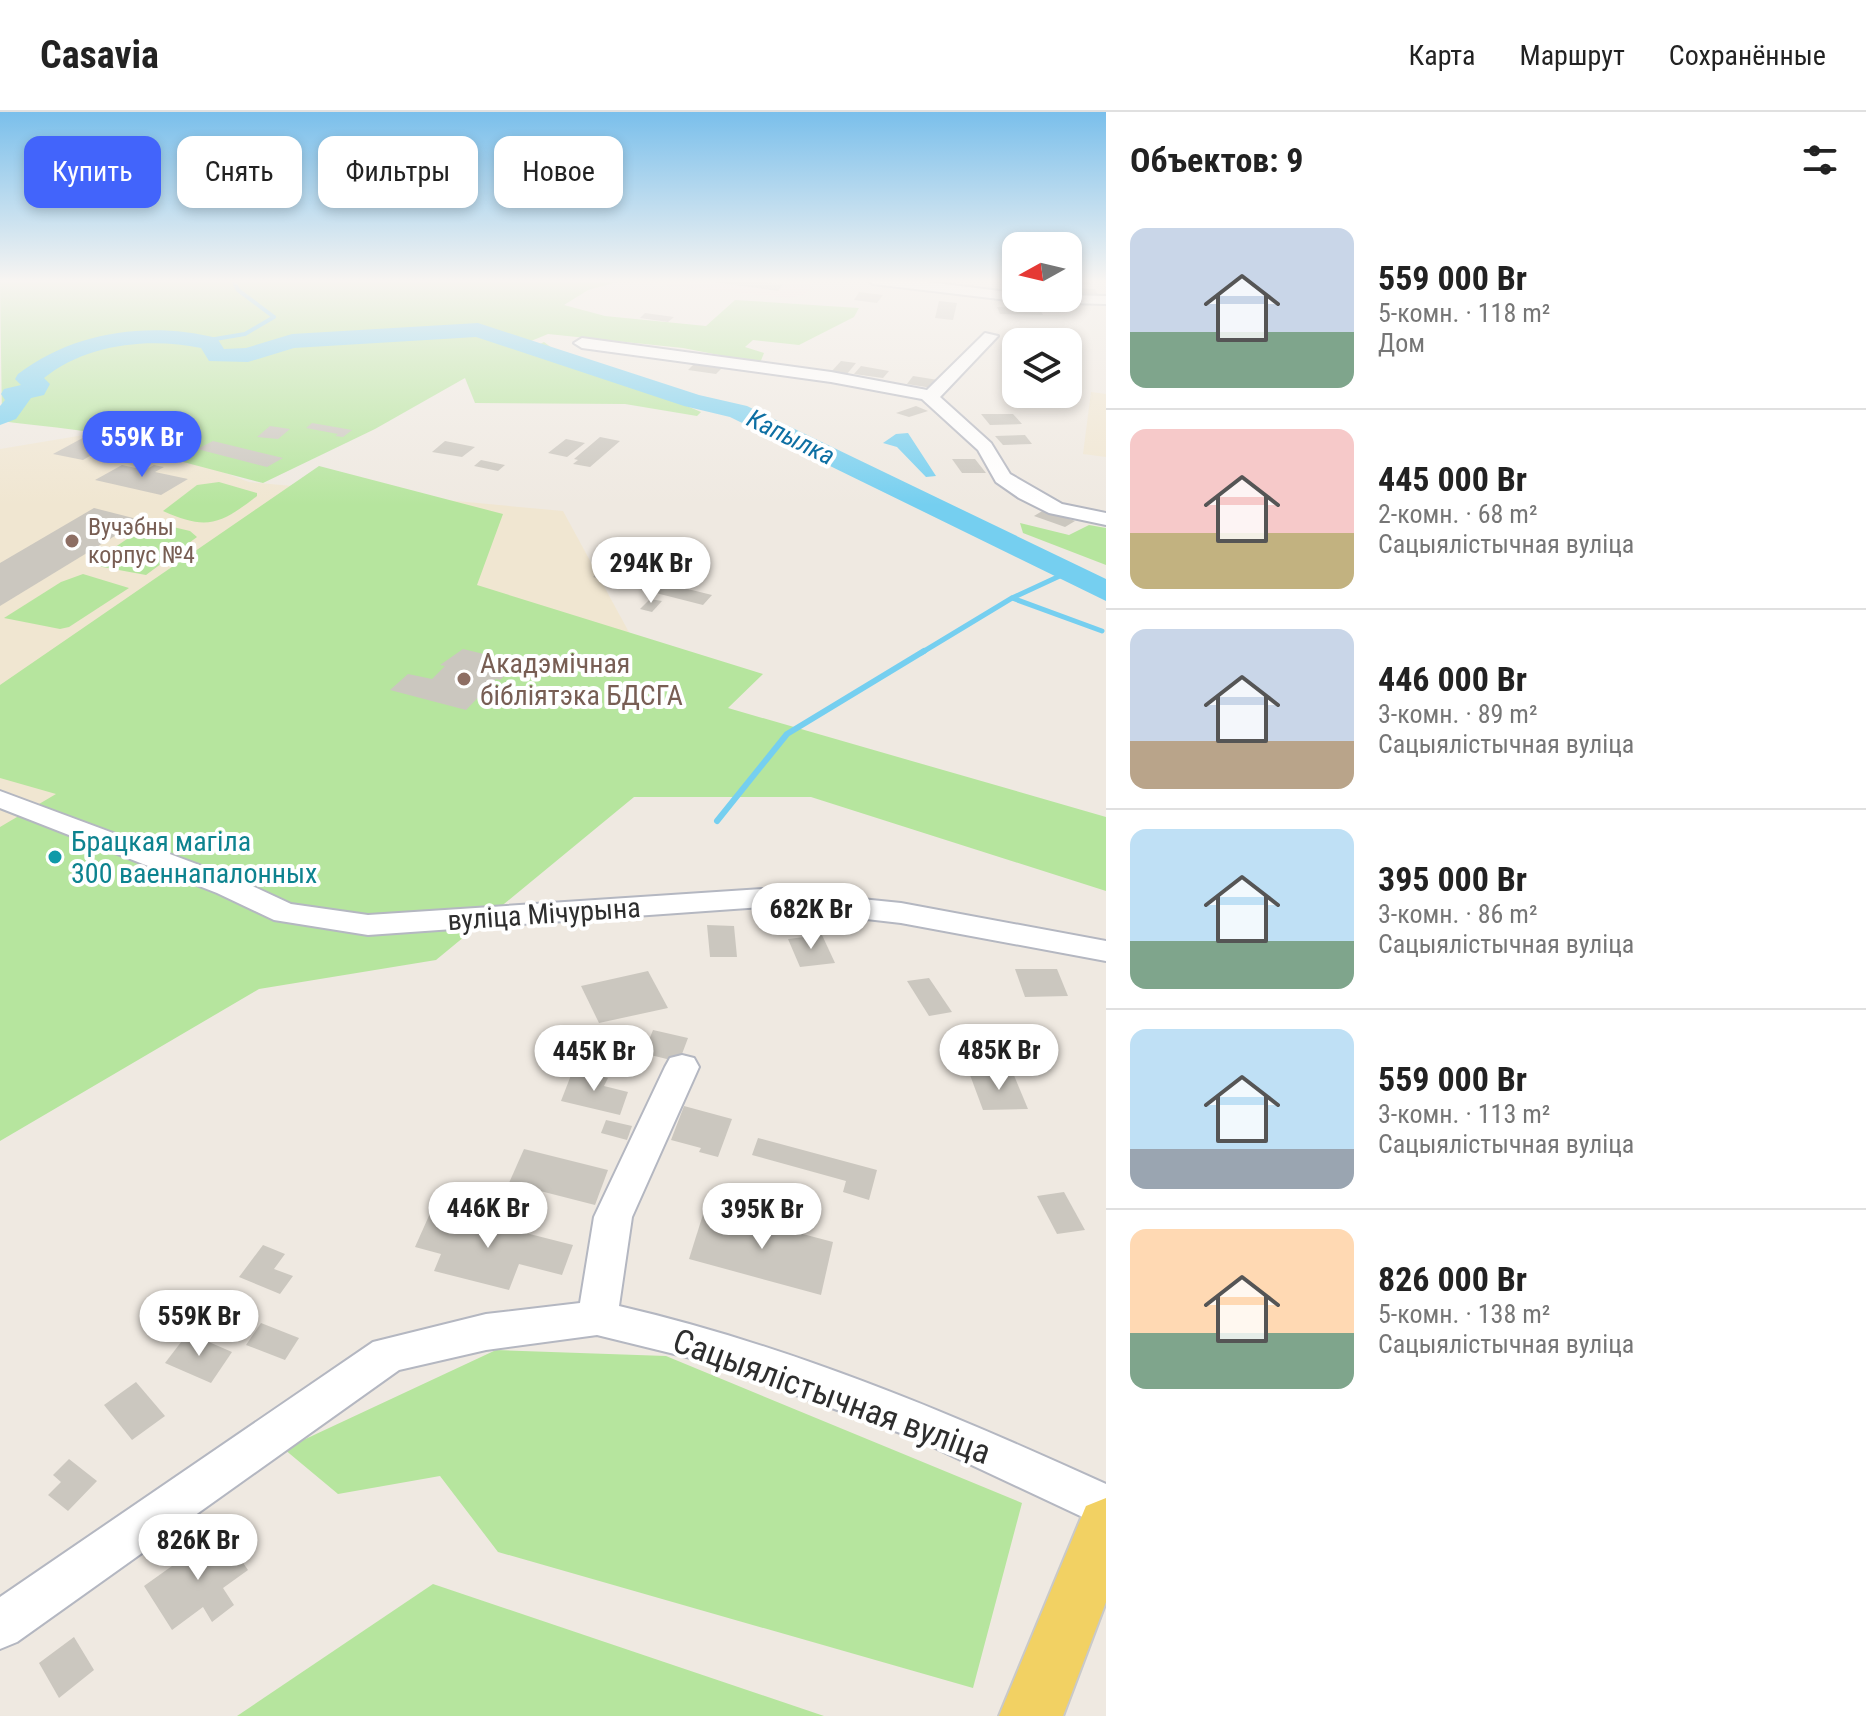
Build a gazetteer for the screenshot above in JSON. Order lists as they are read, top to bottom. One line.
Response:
{"streets":{"street":["вуліца Мічурына","Сацыялістычная вуліца"]},"water":["Капылка"],"places":["Вучэбны корпус №4","Акадэмічная бібліятэка БДСГА","Брацкая магіла 300 ваеннапалонных"],"north":"left","page":{"header":"Casavia","nav":["Карта","Маршрут","Сохранённые"],"heading":"Объектов: 9","chip":["Купить","Снять","Фильтры","Новое"],"list":[{"name":"559 000 Br","note":"5-комн. · 118 m² · Дом"},{"name":"445 000 Br","note":"2-комн. · 68 m² · Сацыялістычная вуліца"},{"name":"446 000 Br","note":"3-комн. · 89 m² · Сацыялістычная вуліца"},{"name":"395 000 Br","note":"3-комн. · 86 m² · Сацыялістычная вуліца"},{"name":"559 000 Br","note":"3-комн. · 113 m² · Сацыялістычная вуліца"},{"name":"826 000 Br","note":"5-комн. · 138 m² · Сацыялістычная вуліца"}],"price":["559K Br","294K Br","682K Br","485K Br","445K Br","446K Br","395K Br","559K Br","826K Br"]}}
